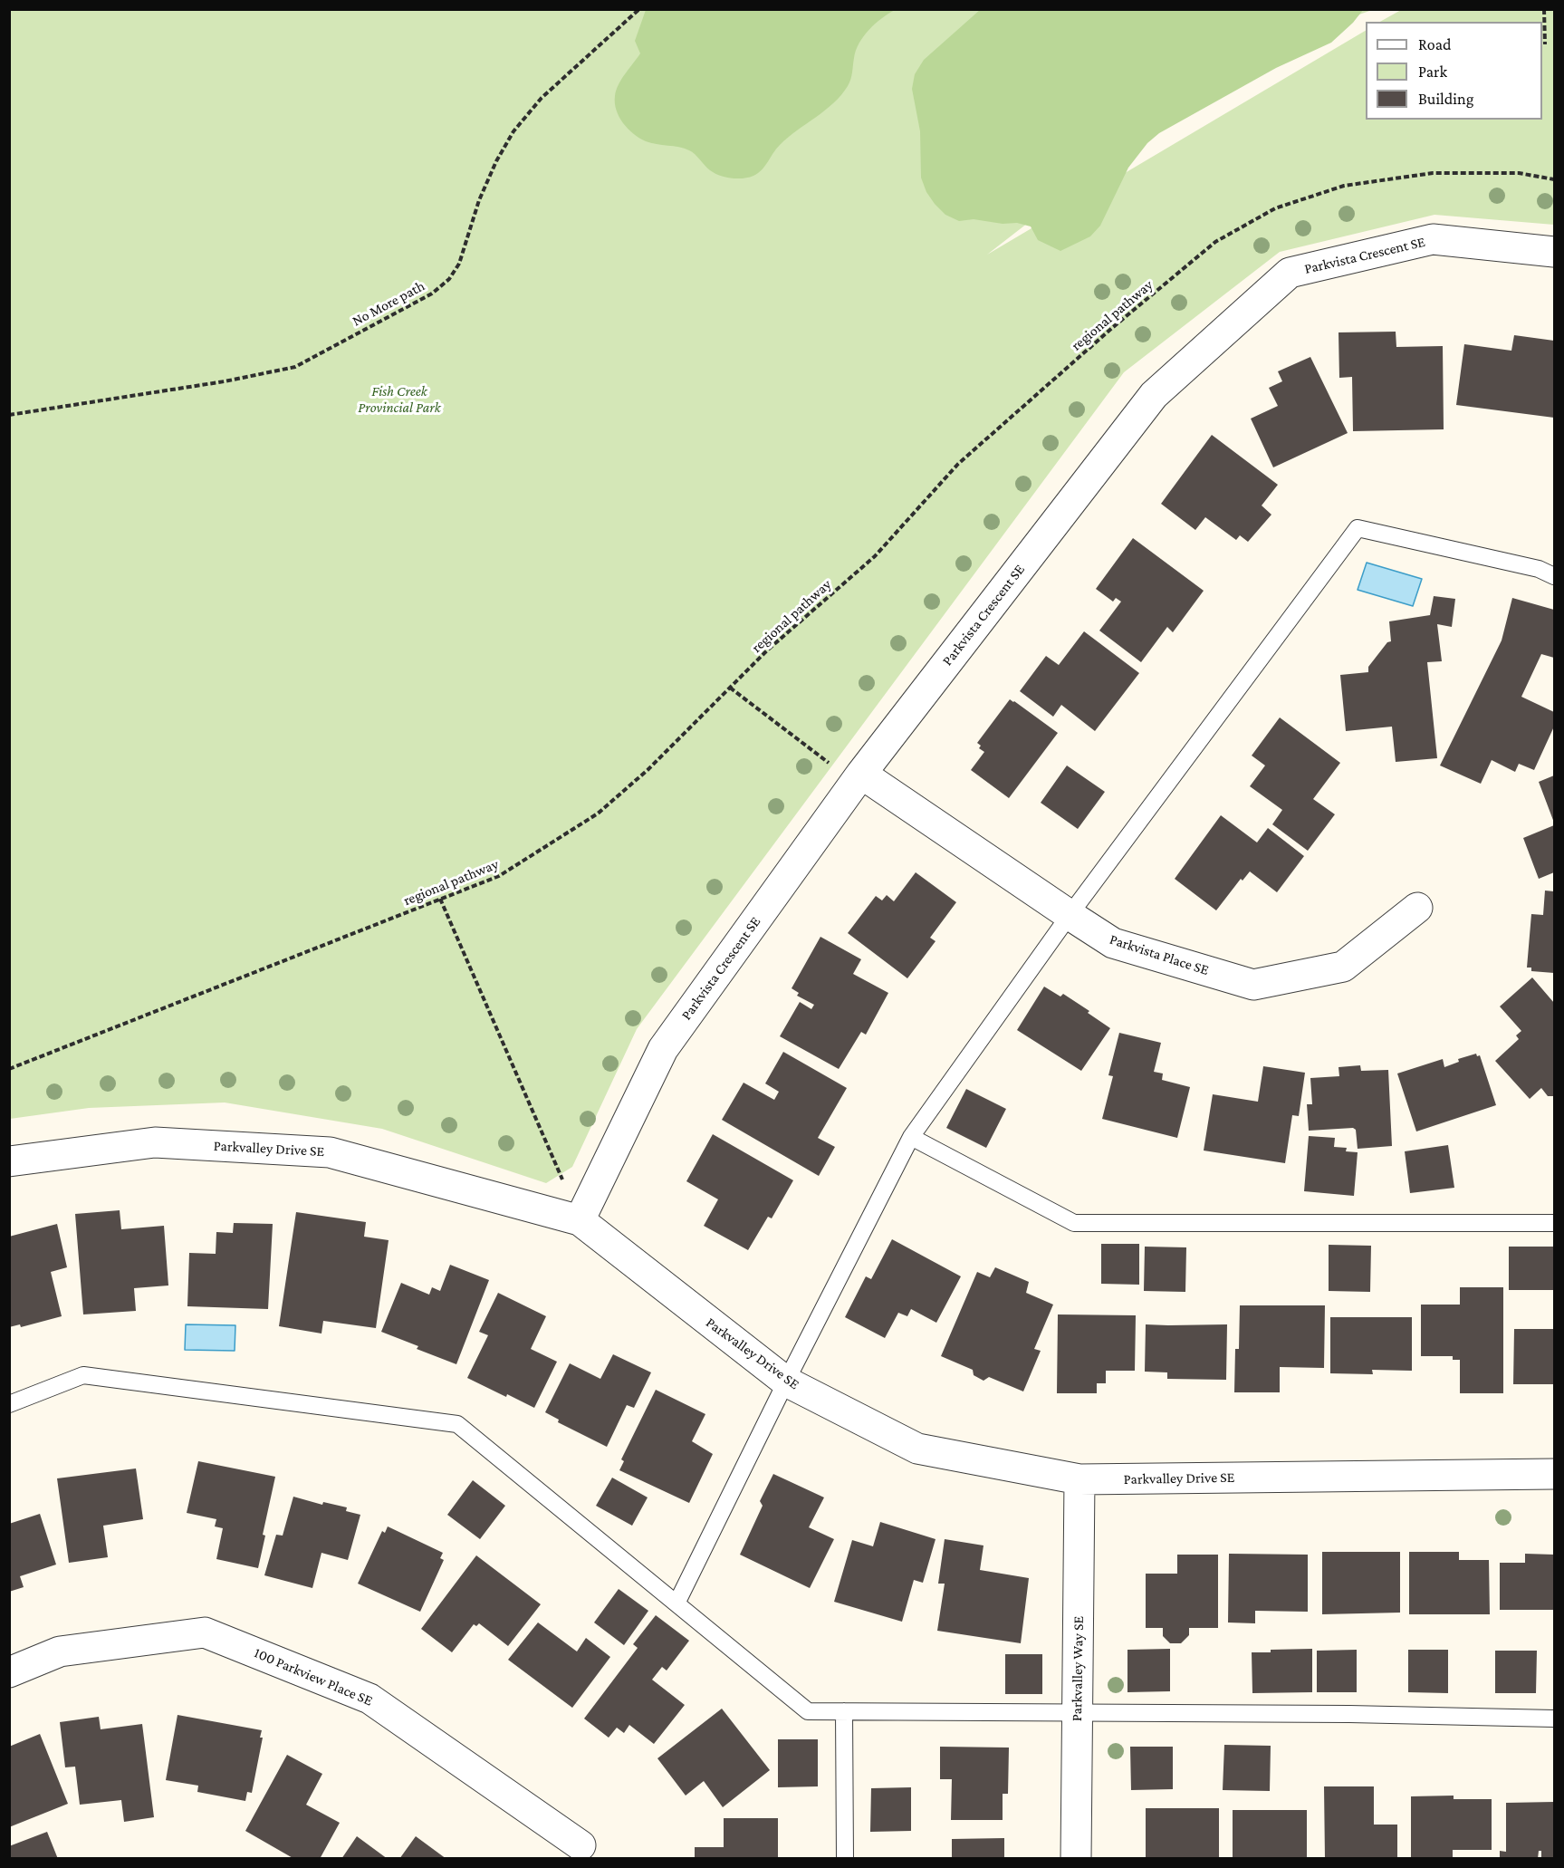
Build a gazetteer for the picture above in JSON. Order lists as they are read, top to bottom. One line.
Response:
{"streets":{"street":["Parkvista Crescent SE","Parkvista Place SE","Parkvalley Drive SE","Parkvalley Way SE","100 Parkview Place SE"],"path":["No More path","regional pathway"]},"crossings":[["Parkvista Crescent SE","Parkvista Place SE"],["Parkvista Crescent SE","Parkvalley Drive SE"],["Parkvalley Drive SE","Parkvalley Way SE"]],"parks":["Fish Creek Provincial Park"],"legend":["Road","Park","Building"]}
